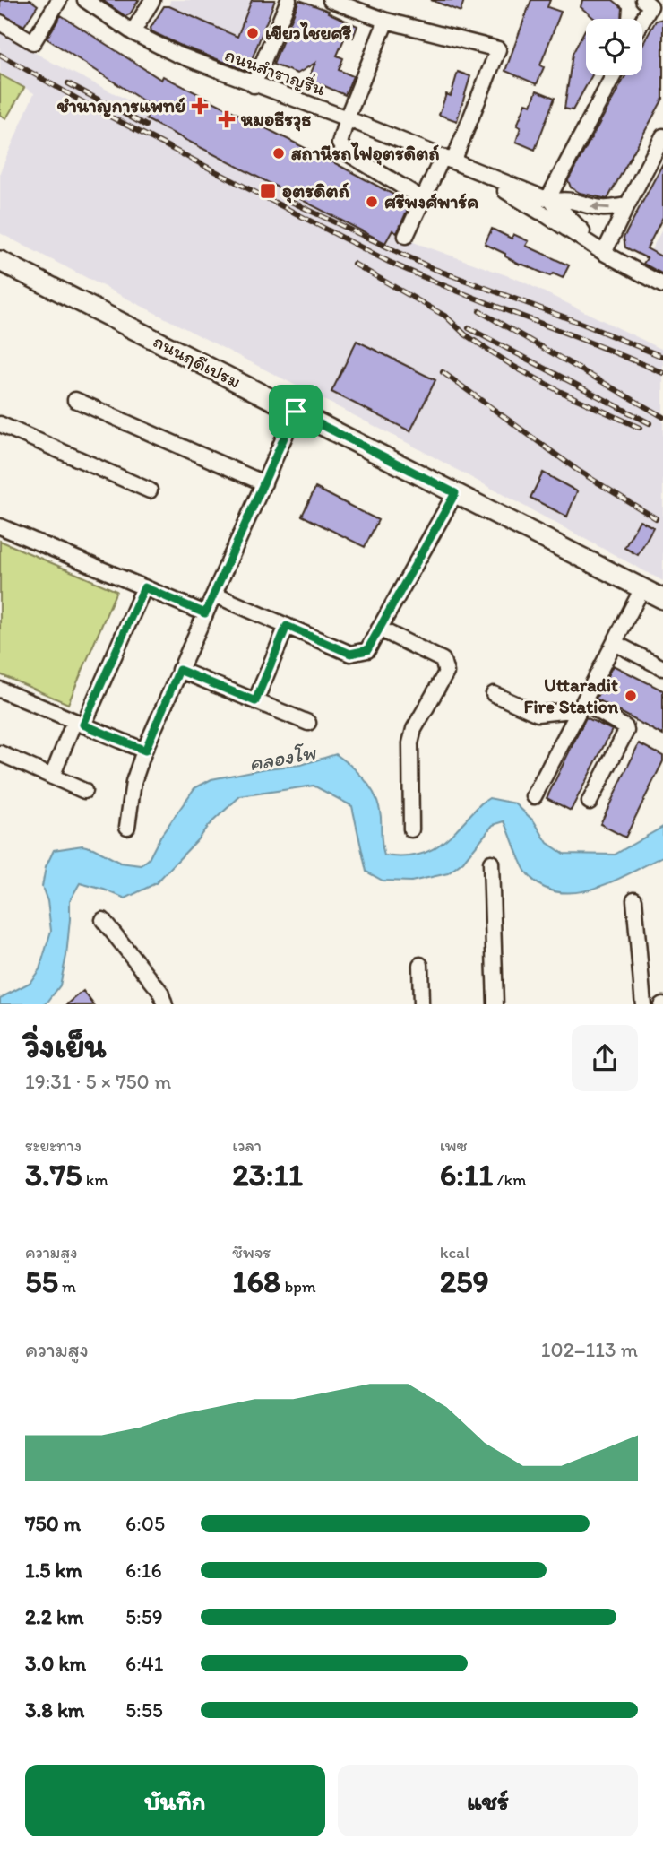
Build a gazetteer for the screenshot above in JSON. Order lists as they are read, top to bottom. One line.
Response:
{"streets":{"main road":["ถนนฤดีเปรม"],"street":["ถนนสำราญรื่น"]},"water":["คลองโพ"],"places":{"other":["เขียวไชยศรี","สถานีรถไฟอุตรดิตถ์","ศรีพงศ์พาร์ค","Uttaradit Fire Station"],"health":["ชำนาญการแพทย์","หมอธีรวุธ"],"transit":["อุตรดิตถ์"]},"page":{"heading":["วิ่งเย็น","19:31 · 5 × 750 m"],"stats":[["ระยะทาง","3.75 km"],["เวลา","23:11"],["เพซ","6:11 /km"],["ความสูง","55 m"],["ชีพจร","168 bpm"],["kcal","259"]],"chart":["ความสูง","102–113 m"],"list":[{"name":"750 m","note":"6:05"},{"name":"1.5 km","note":"6:16"},{"name":"2.2 km","note":"5:59"},{"name":"3.0 km","note":"6:41"},{"name":"3.8 km","note":"5:55"}],"buttons":["บันทึก","แชร์"]}}
